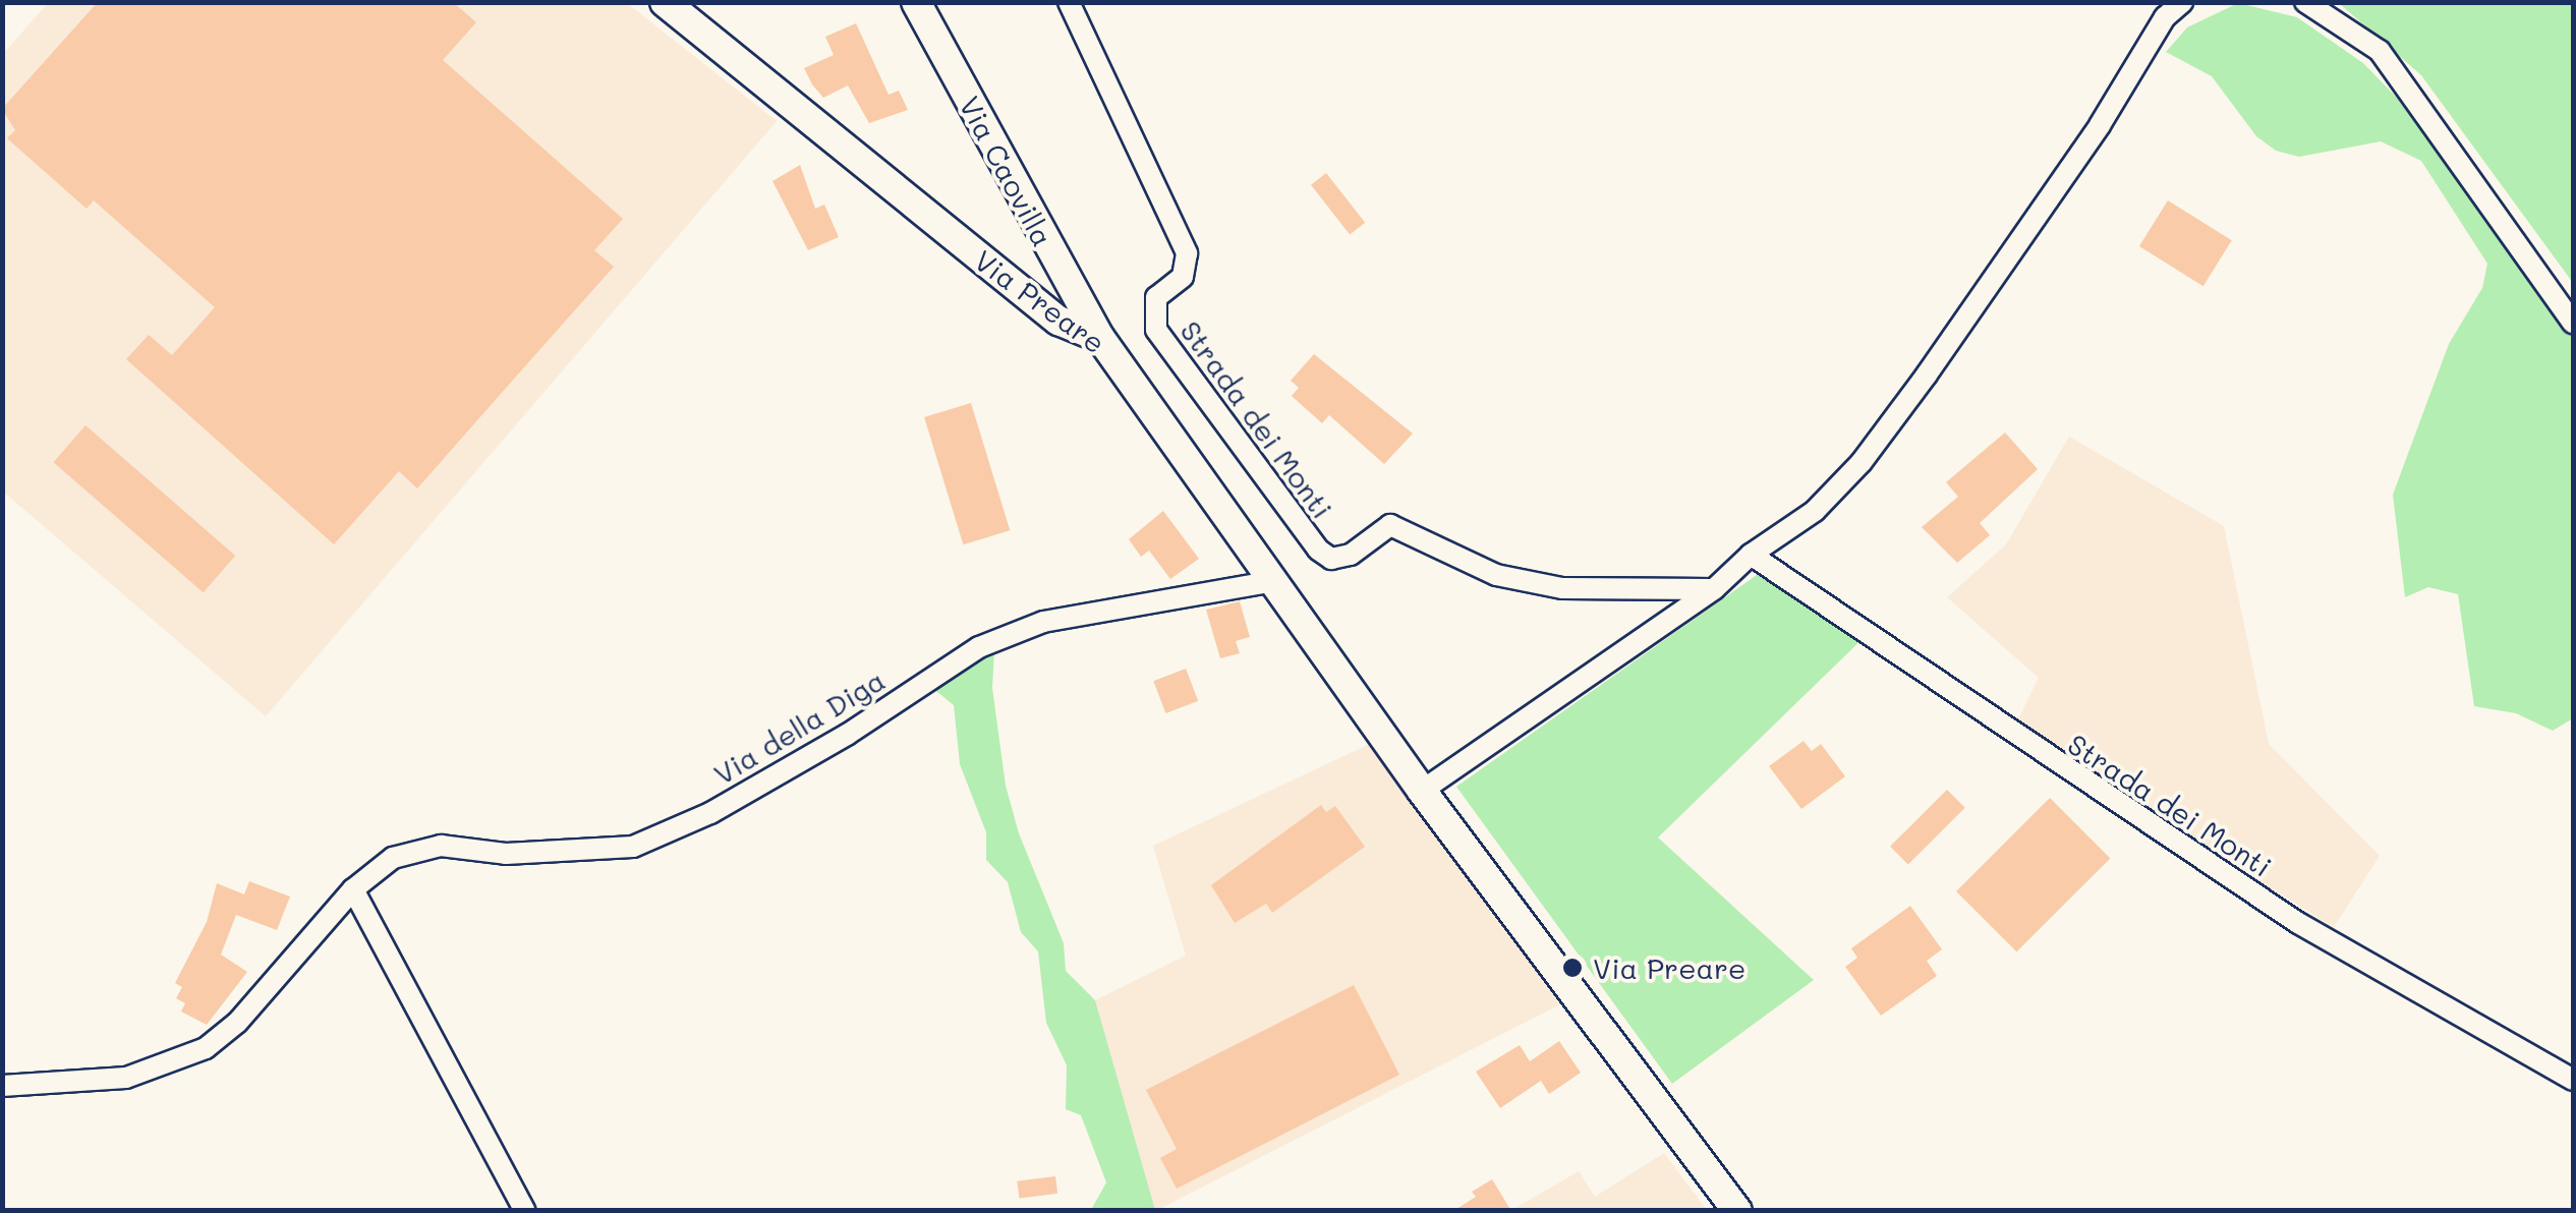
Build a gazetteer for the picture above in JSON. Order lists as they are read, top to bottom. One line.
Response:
{"streets":{"main road":["Via Caovilla","Via Preare"],"street":["Strada dei Monti","Via della Diga"]},"crossings":[["Via Caovilla","Via Preare"],["Via Preare","Via della Diga"]],"places":["Via Preare"]}
